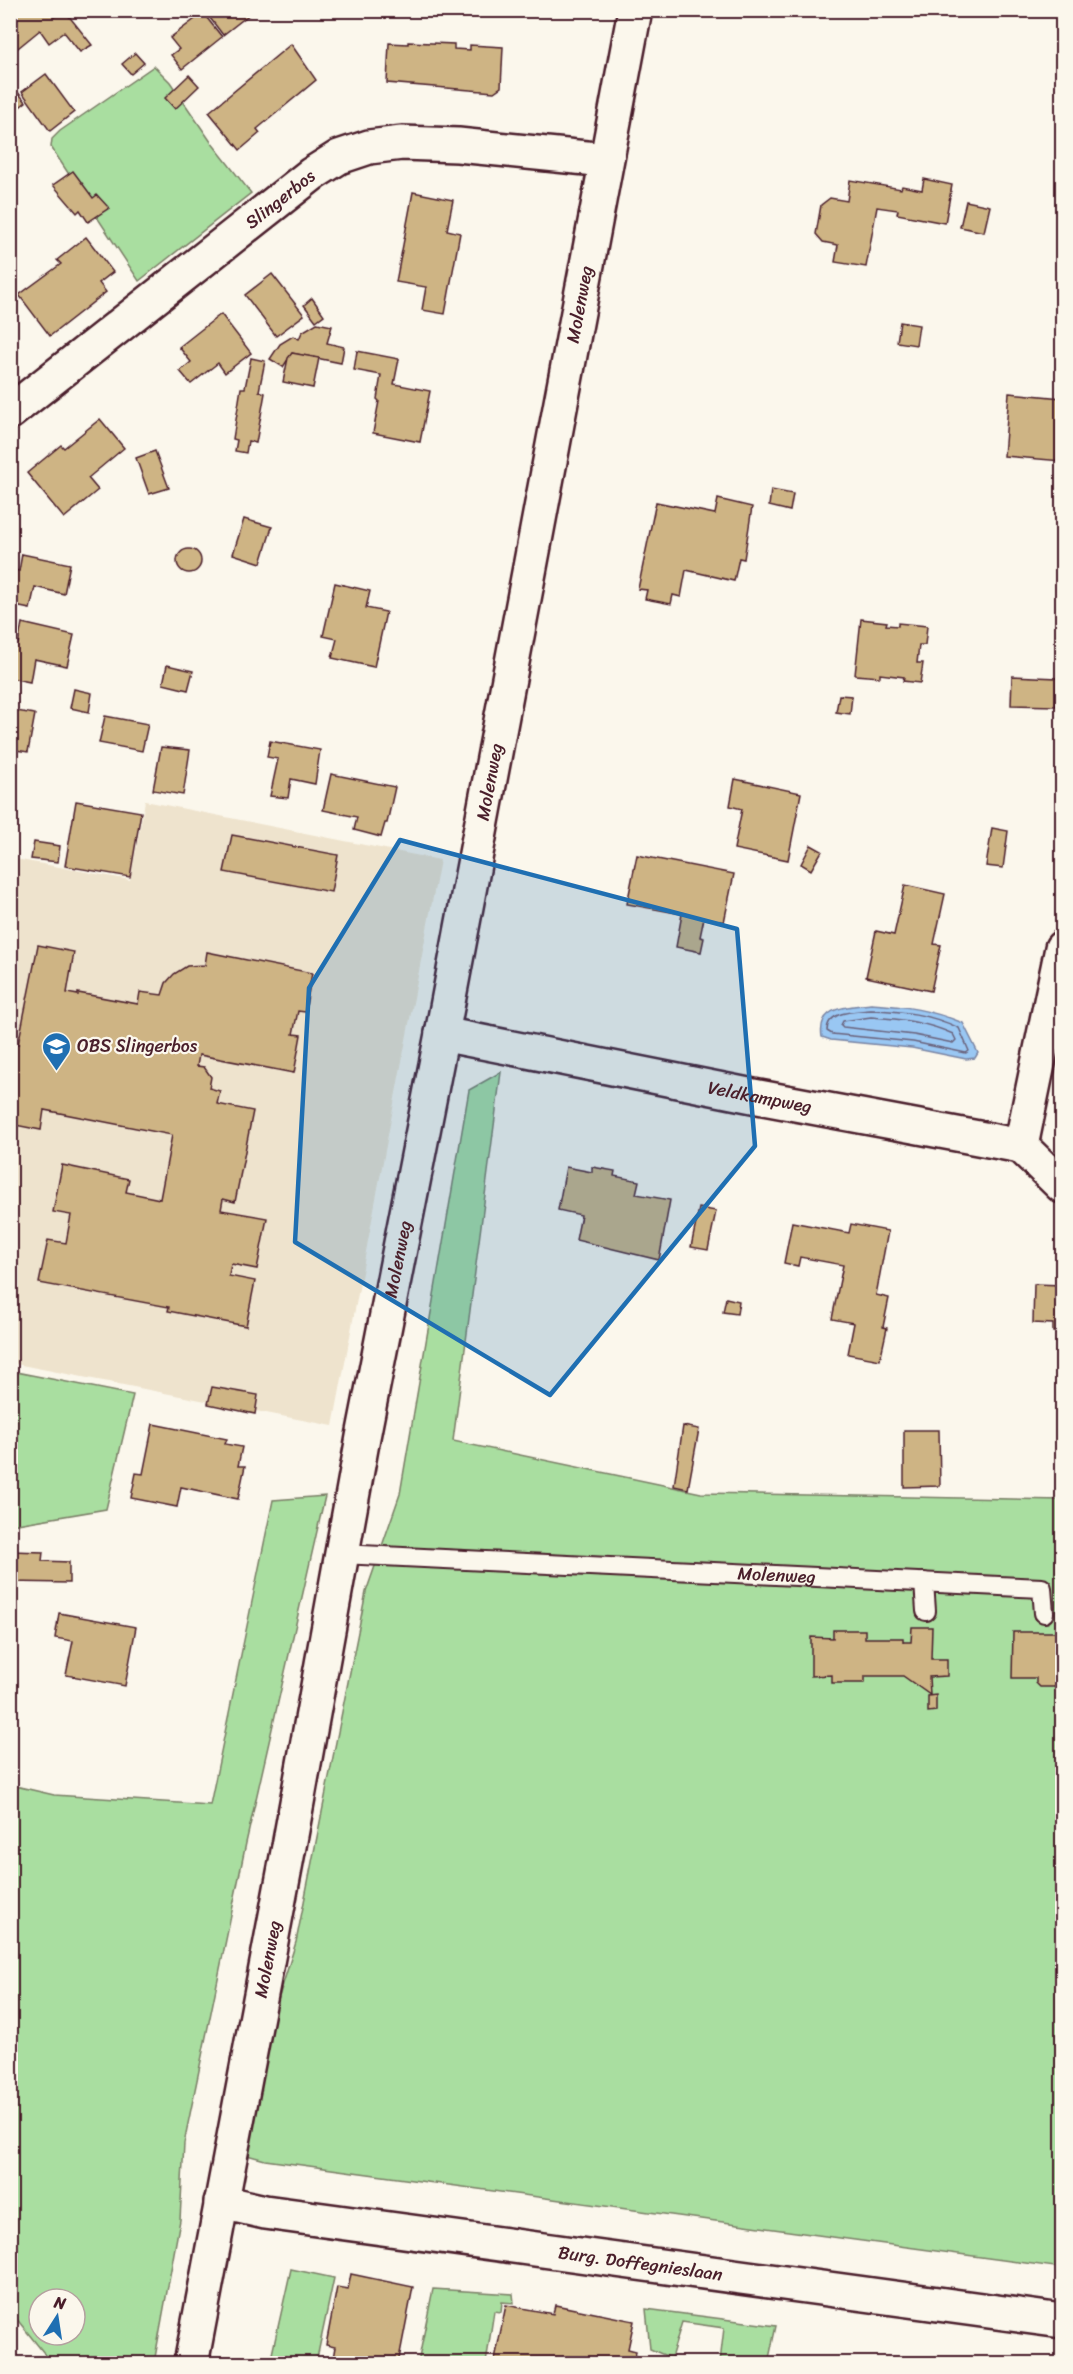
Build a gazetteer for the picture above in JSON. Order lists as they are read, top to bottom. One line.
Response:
{"streets":{"street":["Slingerbos","Molenweg","Veldkampweg","Burg. Doffegnieslaan"]},"crossings":[["Slingerbos","Molenweg"],["Molenweg","Veldkampweg"],["Molenweg","Burg. Doffegnieslaan"]],"places":{"school or university":["OBS Slingerbos"]},"north":"top"}
